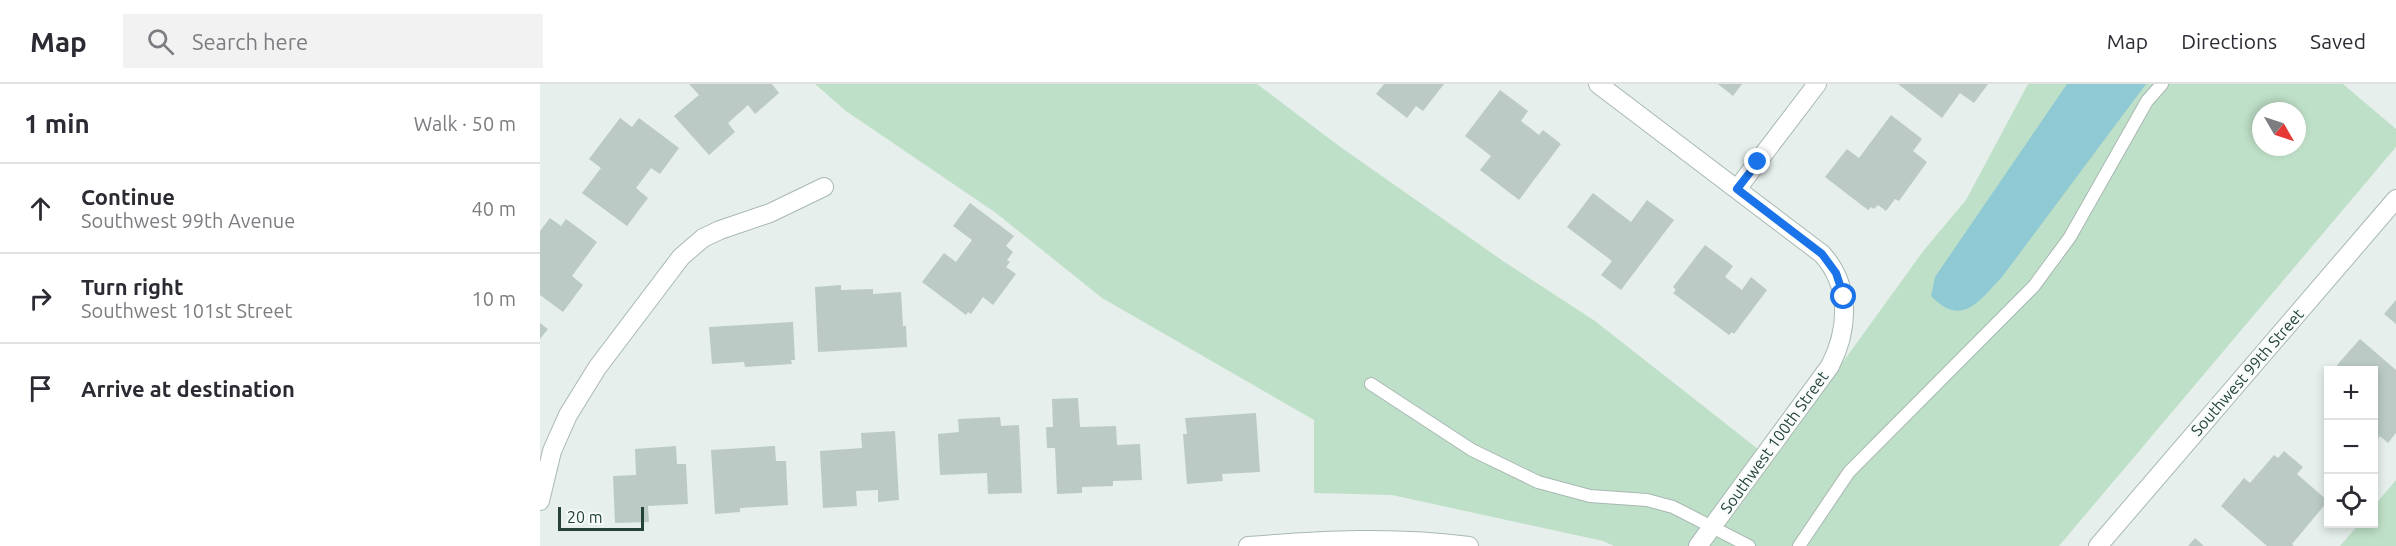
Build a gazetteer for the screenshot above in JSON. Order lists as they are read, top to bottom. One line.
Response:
{"streets":{"street":["Southwest 99th Street","Southwest 100th Street"]},"scale_bar":"20 m","north":"bottom right","page":{"header":"Map","search":"Search here","nav":["Map","Directions","Saved"],"heading":["1 min","Walk · 50 m"],"list":[["Continue","Southwest 99th Avenue","40 m"],["Turn right","Southwest 101st Street","10 m"],"Arrive at destination"],"map_buttons":["+","−"],"scale":"20 m"}}
